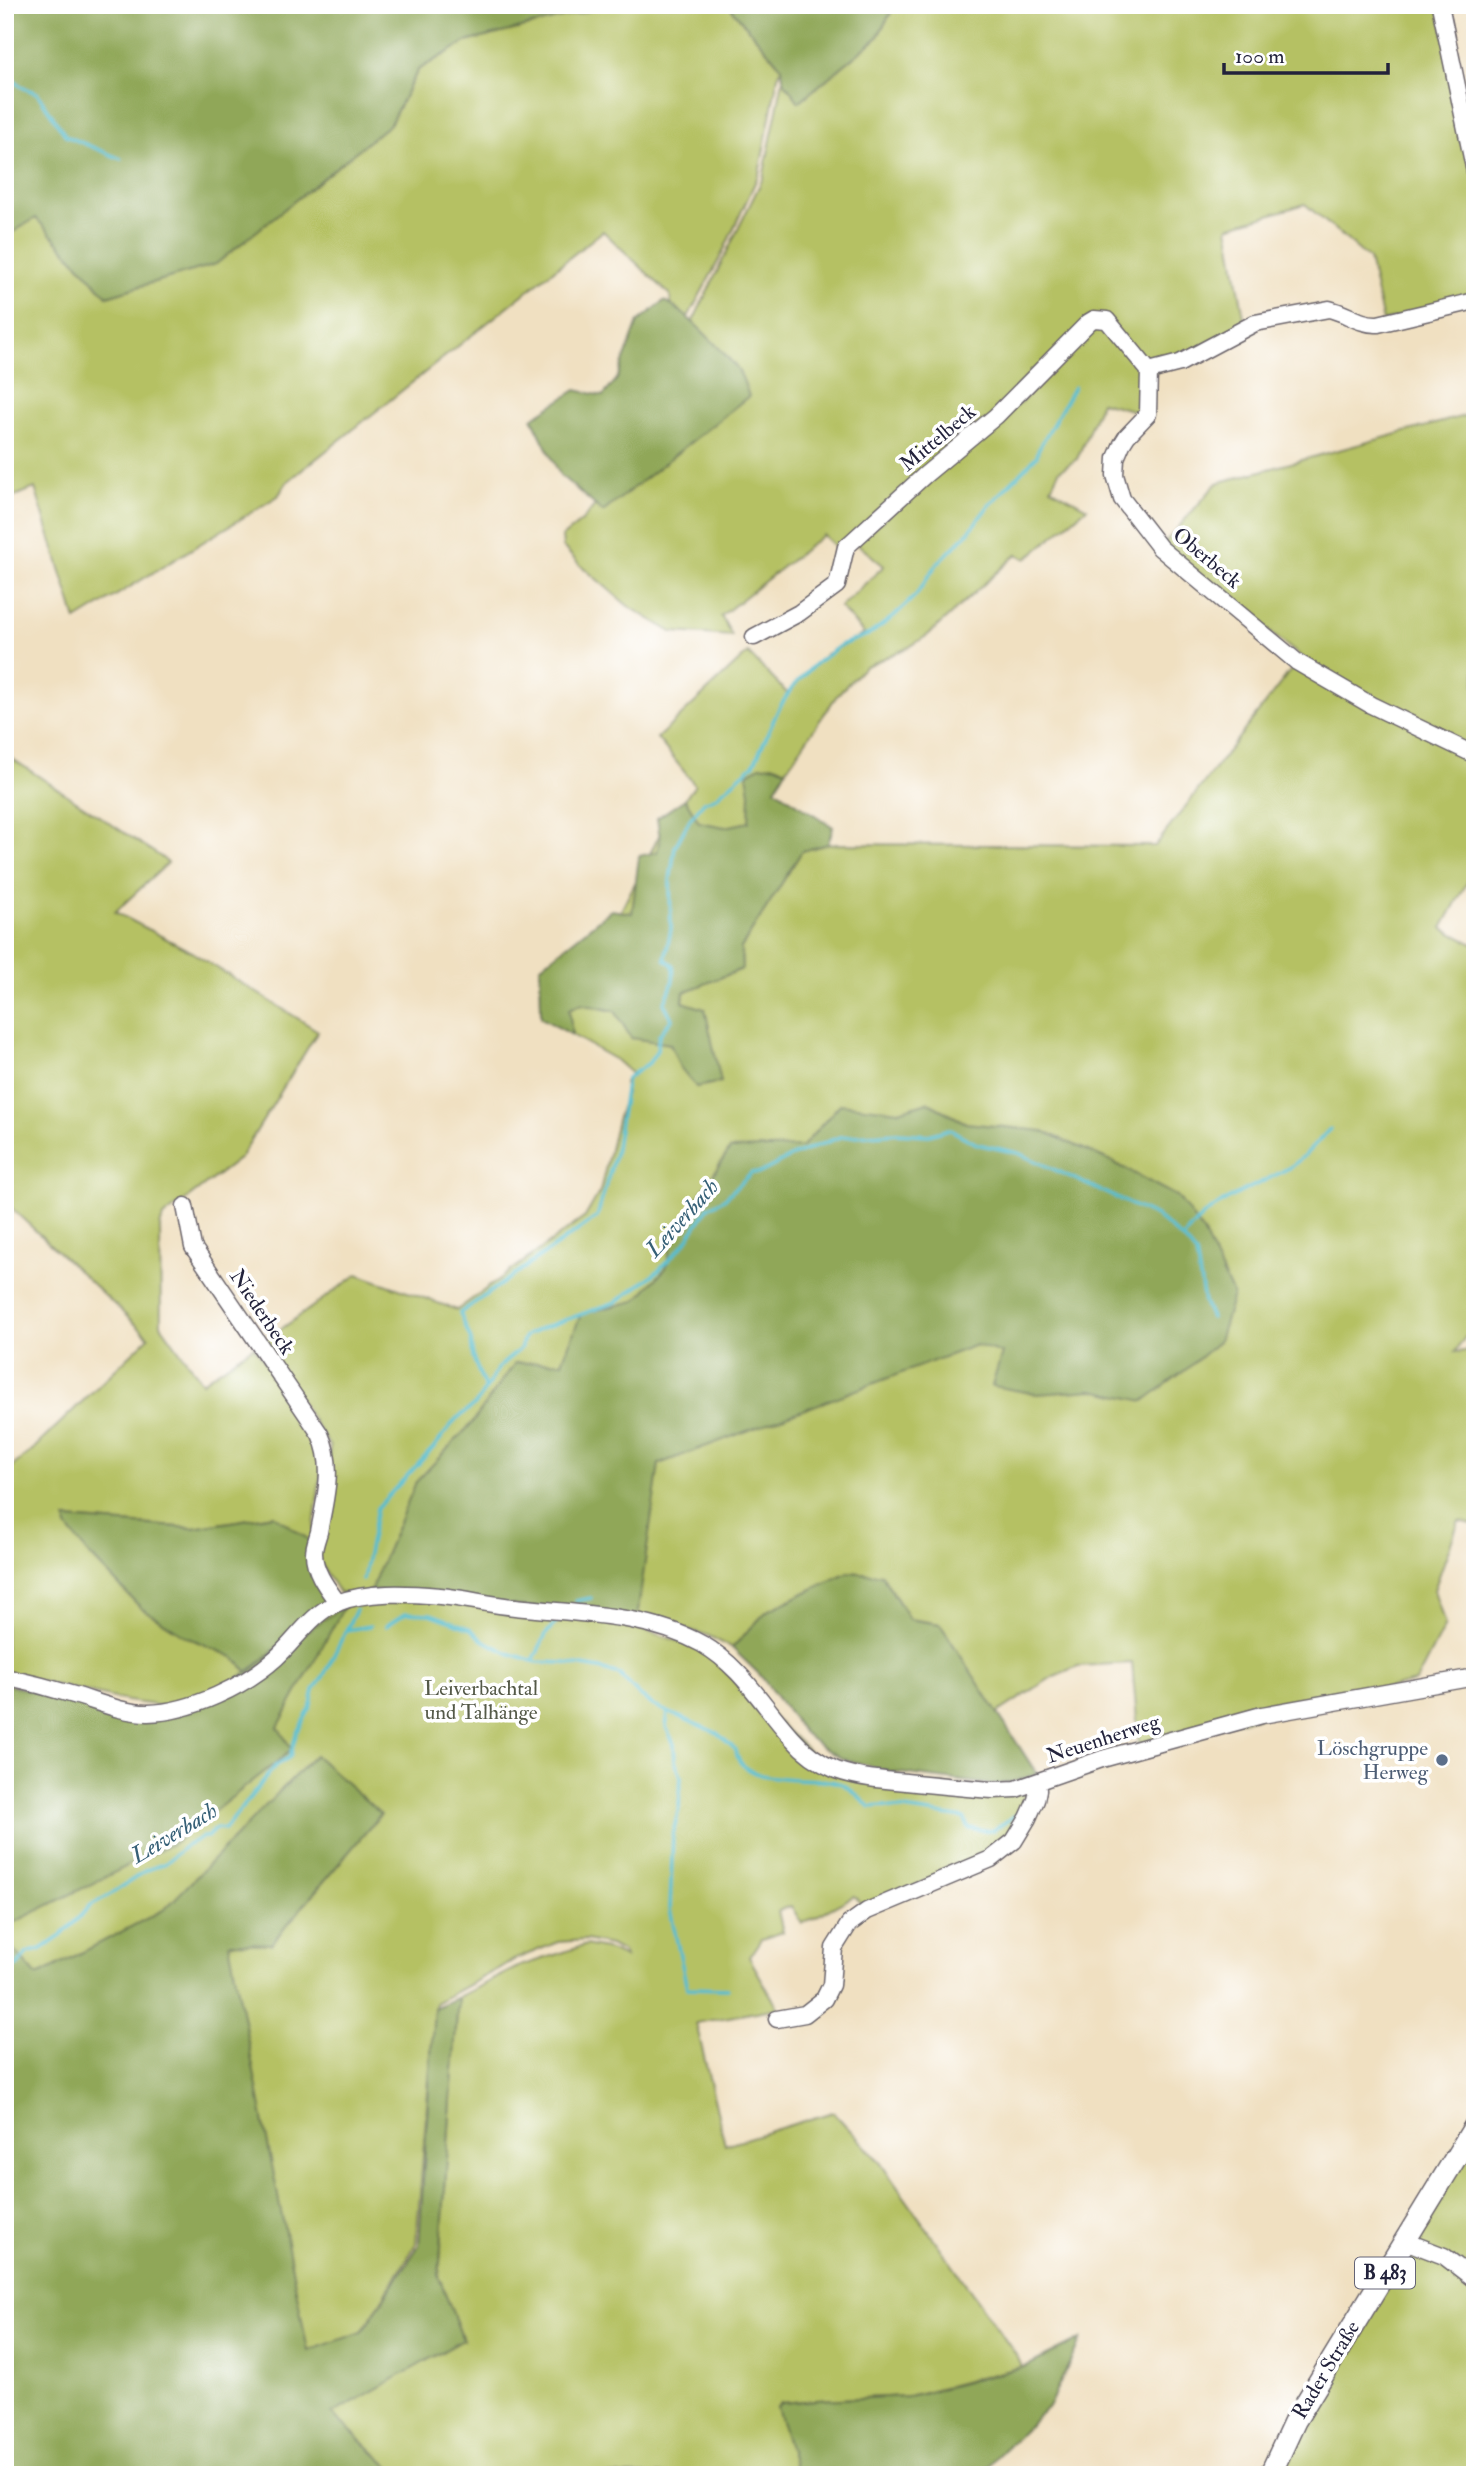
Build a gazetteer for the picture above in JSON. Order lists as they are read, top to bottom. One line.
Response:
{"streets":{"main road":["B 483","Rader Straße"],"street":["Mittelbeck","Oberbeck","Niederbeck","Neuenherweg"]},"crossings":[["Mittelbeck","Oberbeck"]],"water":["Leiverbach"],"parks":["Leiverbachtal und Talhänge"],"places":["Löschgruppe Herweg"],"scale_bar":"100 m"}
